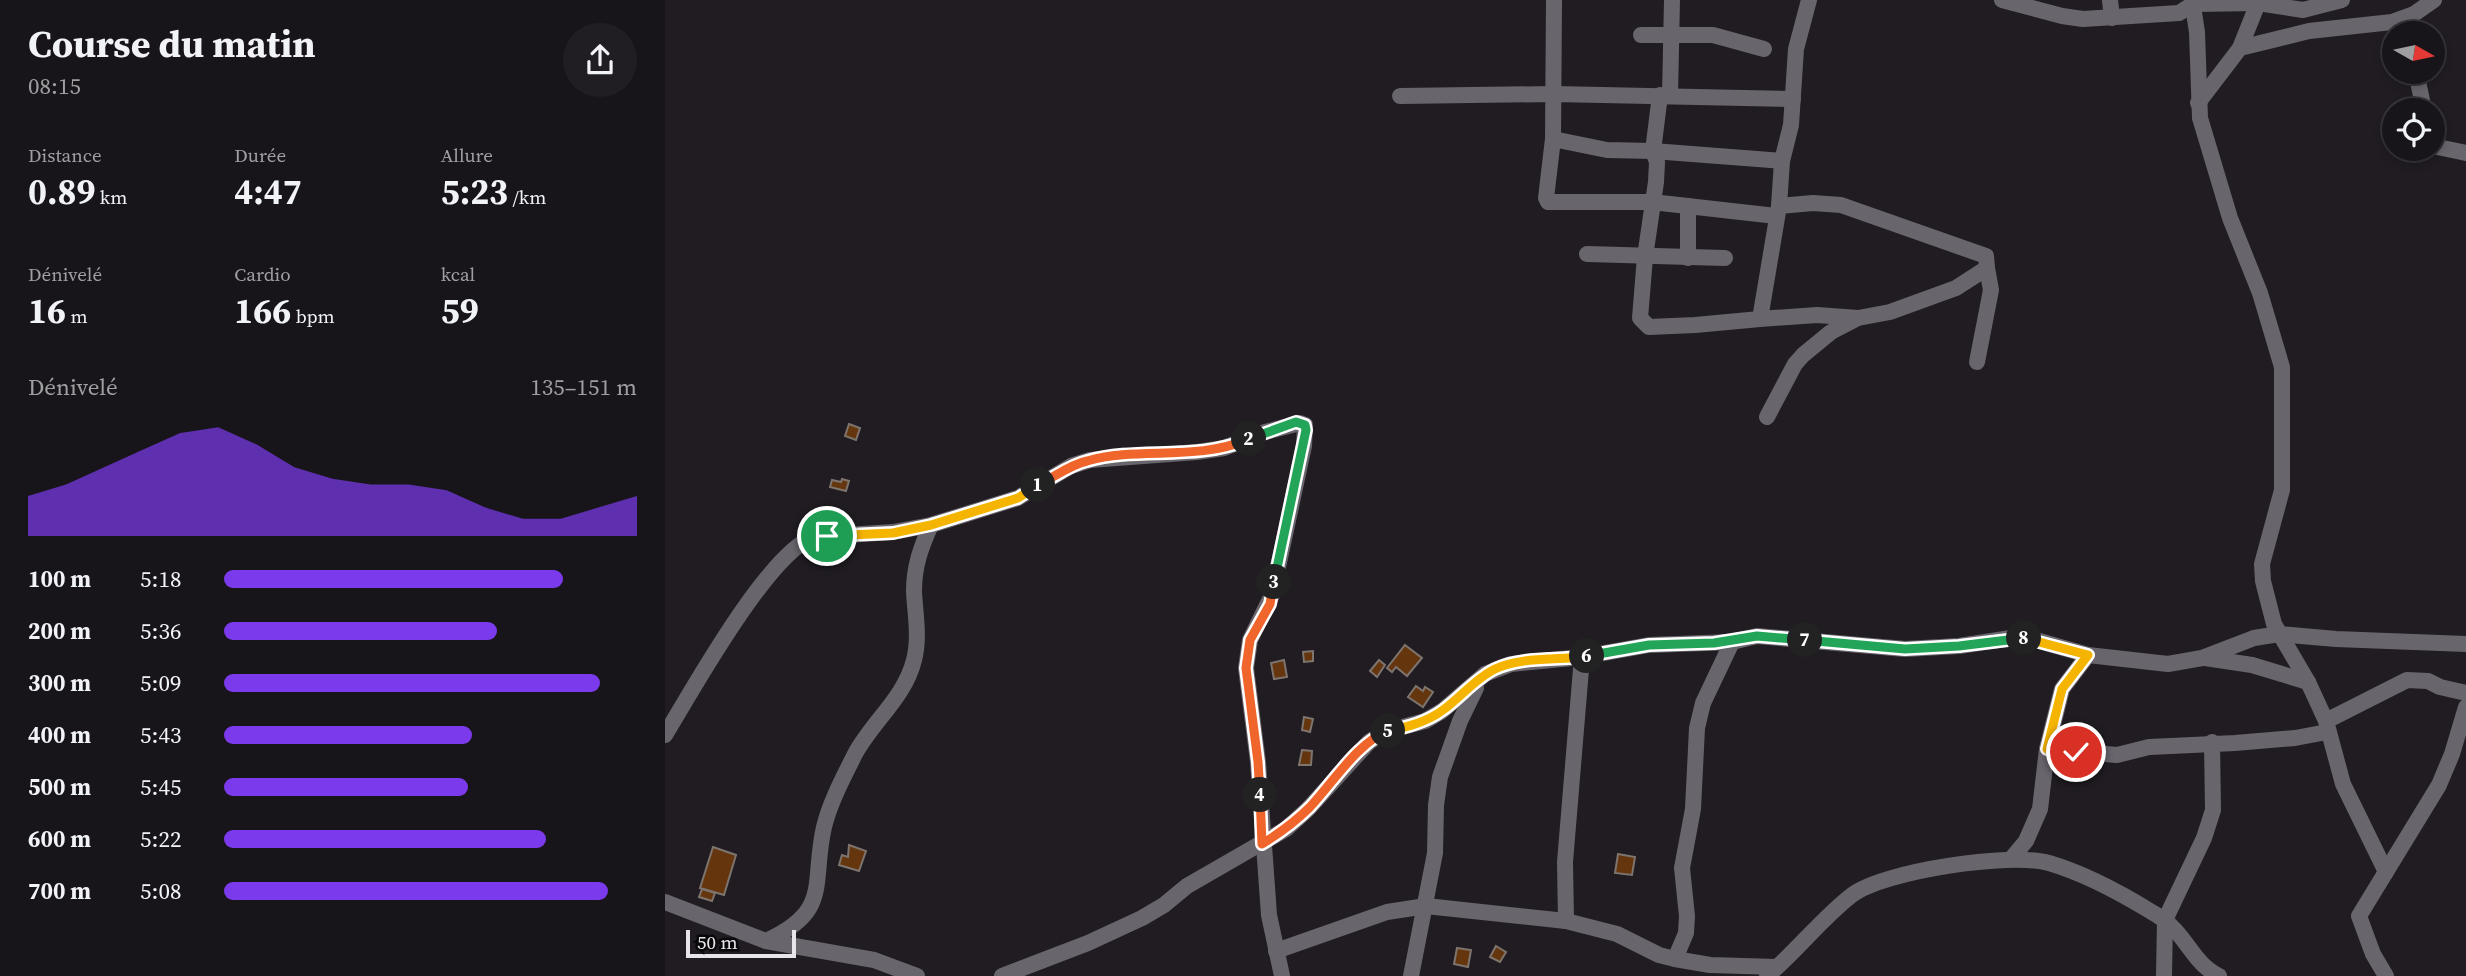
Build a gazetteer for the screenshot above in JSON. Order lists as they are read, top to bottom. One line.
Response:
{"scale_bar":"50 m","north":"right","page":{"heading":["Course du matin","08:15"],"stats":[["Distance","0.89 km"],["Durée","4:47"],["Allure","5:23 /km"],["Dénivelé","16 m"],["Cardio","166 bpm"],["kcal","59"]],"chart":["Dénivelé","135–151 m"],"pins":["2","1","3","8","7","6","5","4"],"list":[{"name":"100 m","note":"5:18"},{"name":"200 m","note":"5:36"},{"name":"300 m","note":"5:09"},{"name":"400 m","note":"5:43"},{"name":"500 m","note":"5:45"},{"name":"600 m","note":"5:22"},{"name":"700 m","note":"5:08"}],"scale":"50 m"}}
